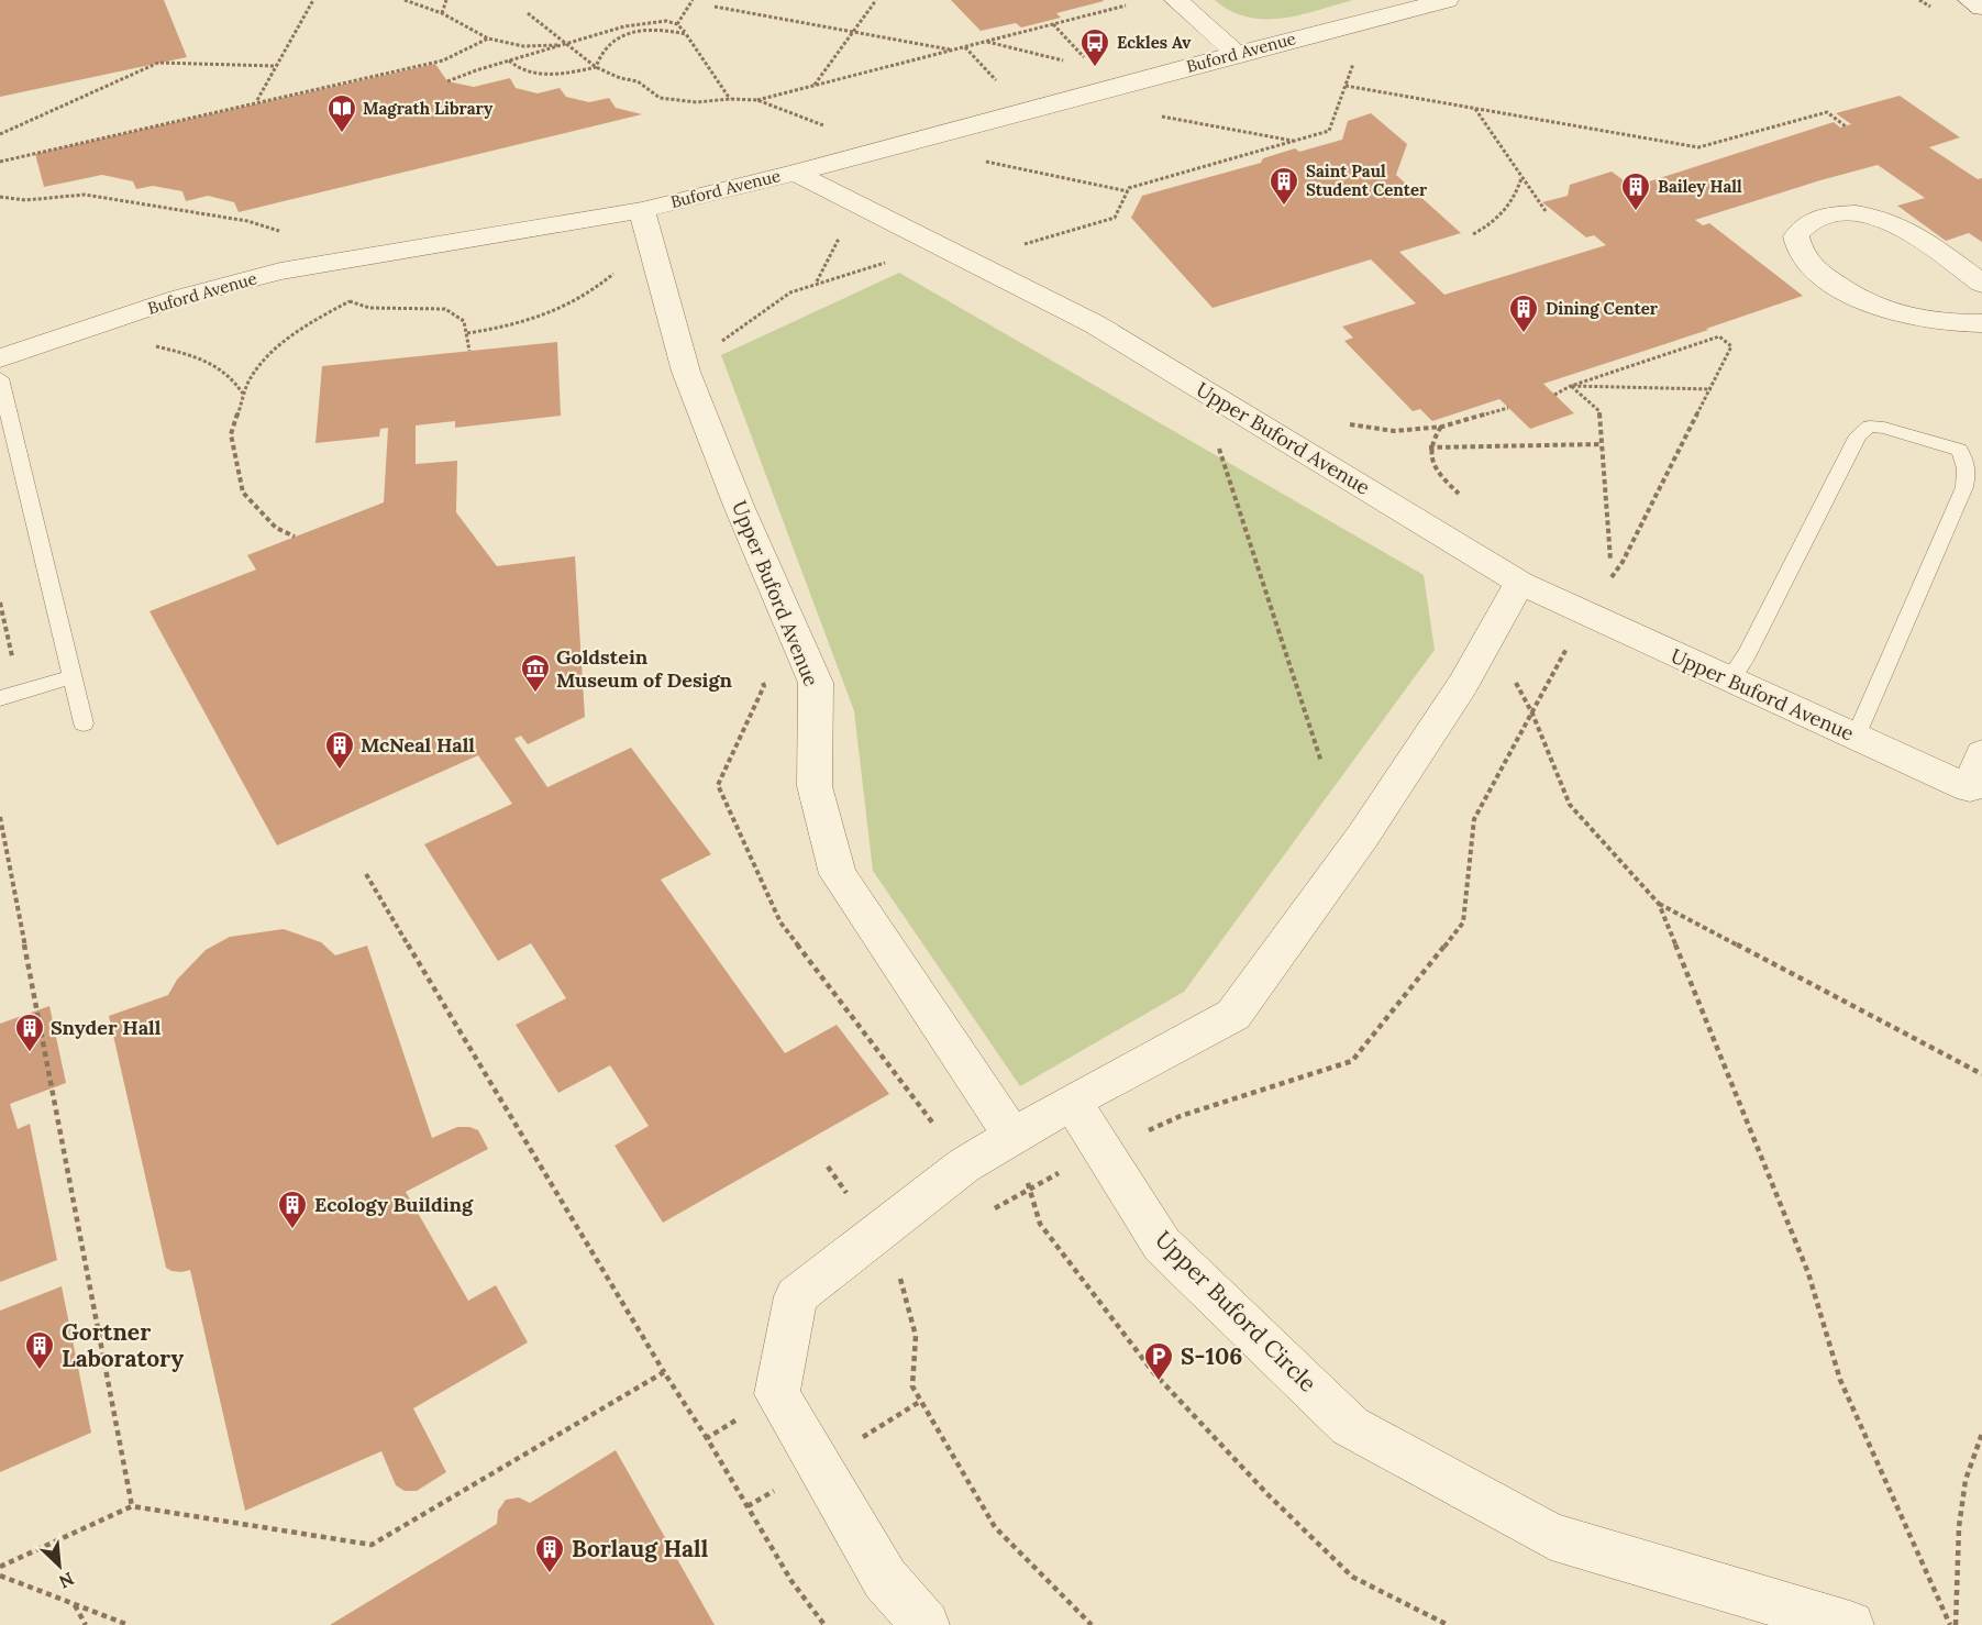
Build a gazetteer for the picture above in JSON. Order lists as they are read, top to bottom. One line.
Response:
{"streets":{"street":["Buford Avenue","Upper Buford Avenue","Upper Buford Circle"]},"crossings":[["Buford Avenue","Upper Buford Avenue"]],"places":{"bus stop":["Eckles Av"],"library":["Magrath Library"],"building":["Saint Paul Student Center","Bailey Hall","Dining Center","McNeal Hall","Snyder Hall","Ecology Building","Gortner Laboratory","Borlaug Hall"],"museum":["Goldstein Museum of Design"],"parking":["S-106"]},"north":"bottom right"}
